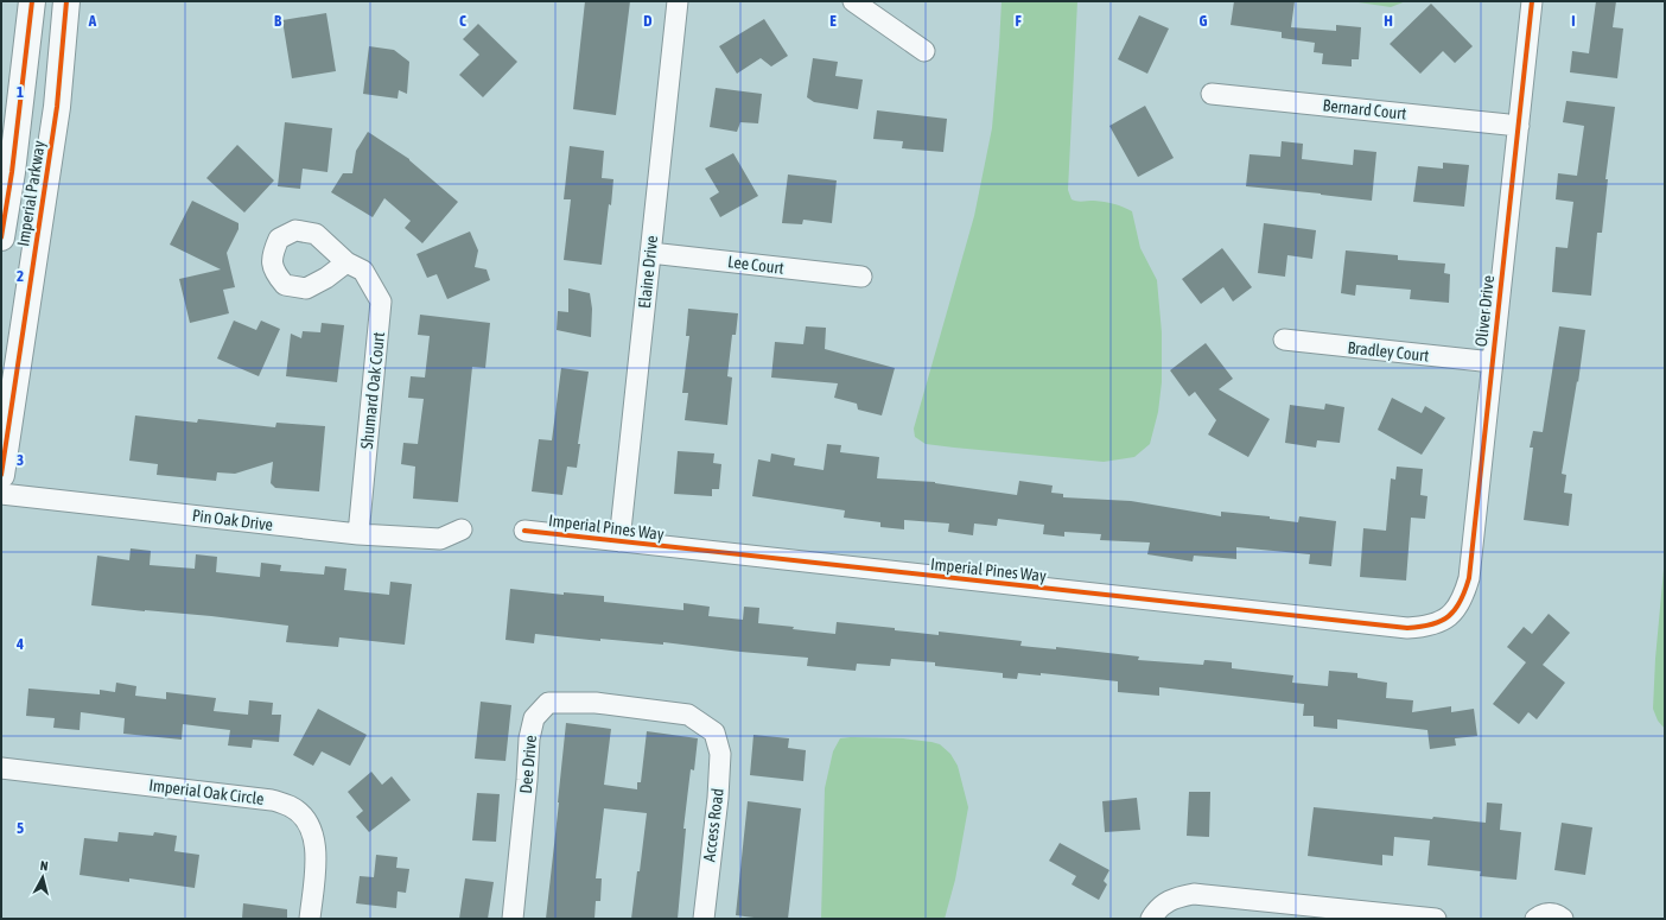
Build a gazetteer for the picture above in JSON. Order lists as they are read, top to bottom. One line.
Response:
{"streets":{"main road":["Imperial Parkway"],"street":["Bernard Court","Lee Court","Elaine Drive","Oliver Drive","Bradley Court","Shumard Oak Court","Pin Oak Drive","Imperial Pines Way","Dee Drive","Imperial Oak Circle","Access Road"]},"crossings":[["Bernard Court","Oliver Drive"],["Lee Court","Elaine Drive"],["Elaine Drive","Imperial Pines Way"],["Oliver Drive","Bradley Court"],["Oliver Drive","Imperial Pines Way"],["Shumard Oak Court","Pin Oak Drive"],["Dee Drive","Access Road"]],"north":"top","grid":{"columns":["A","B","C","D","E","F","G","H","I"],"rows":["1","2","3","4","5"]}}
